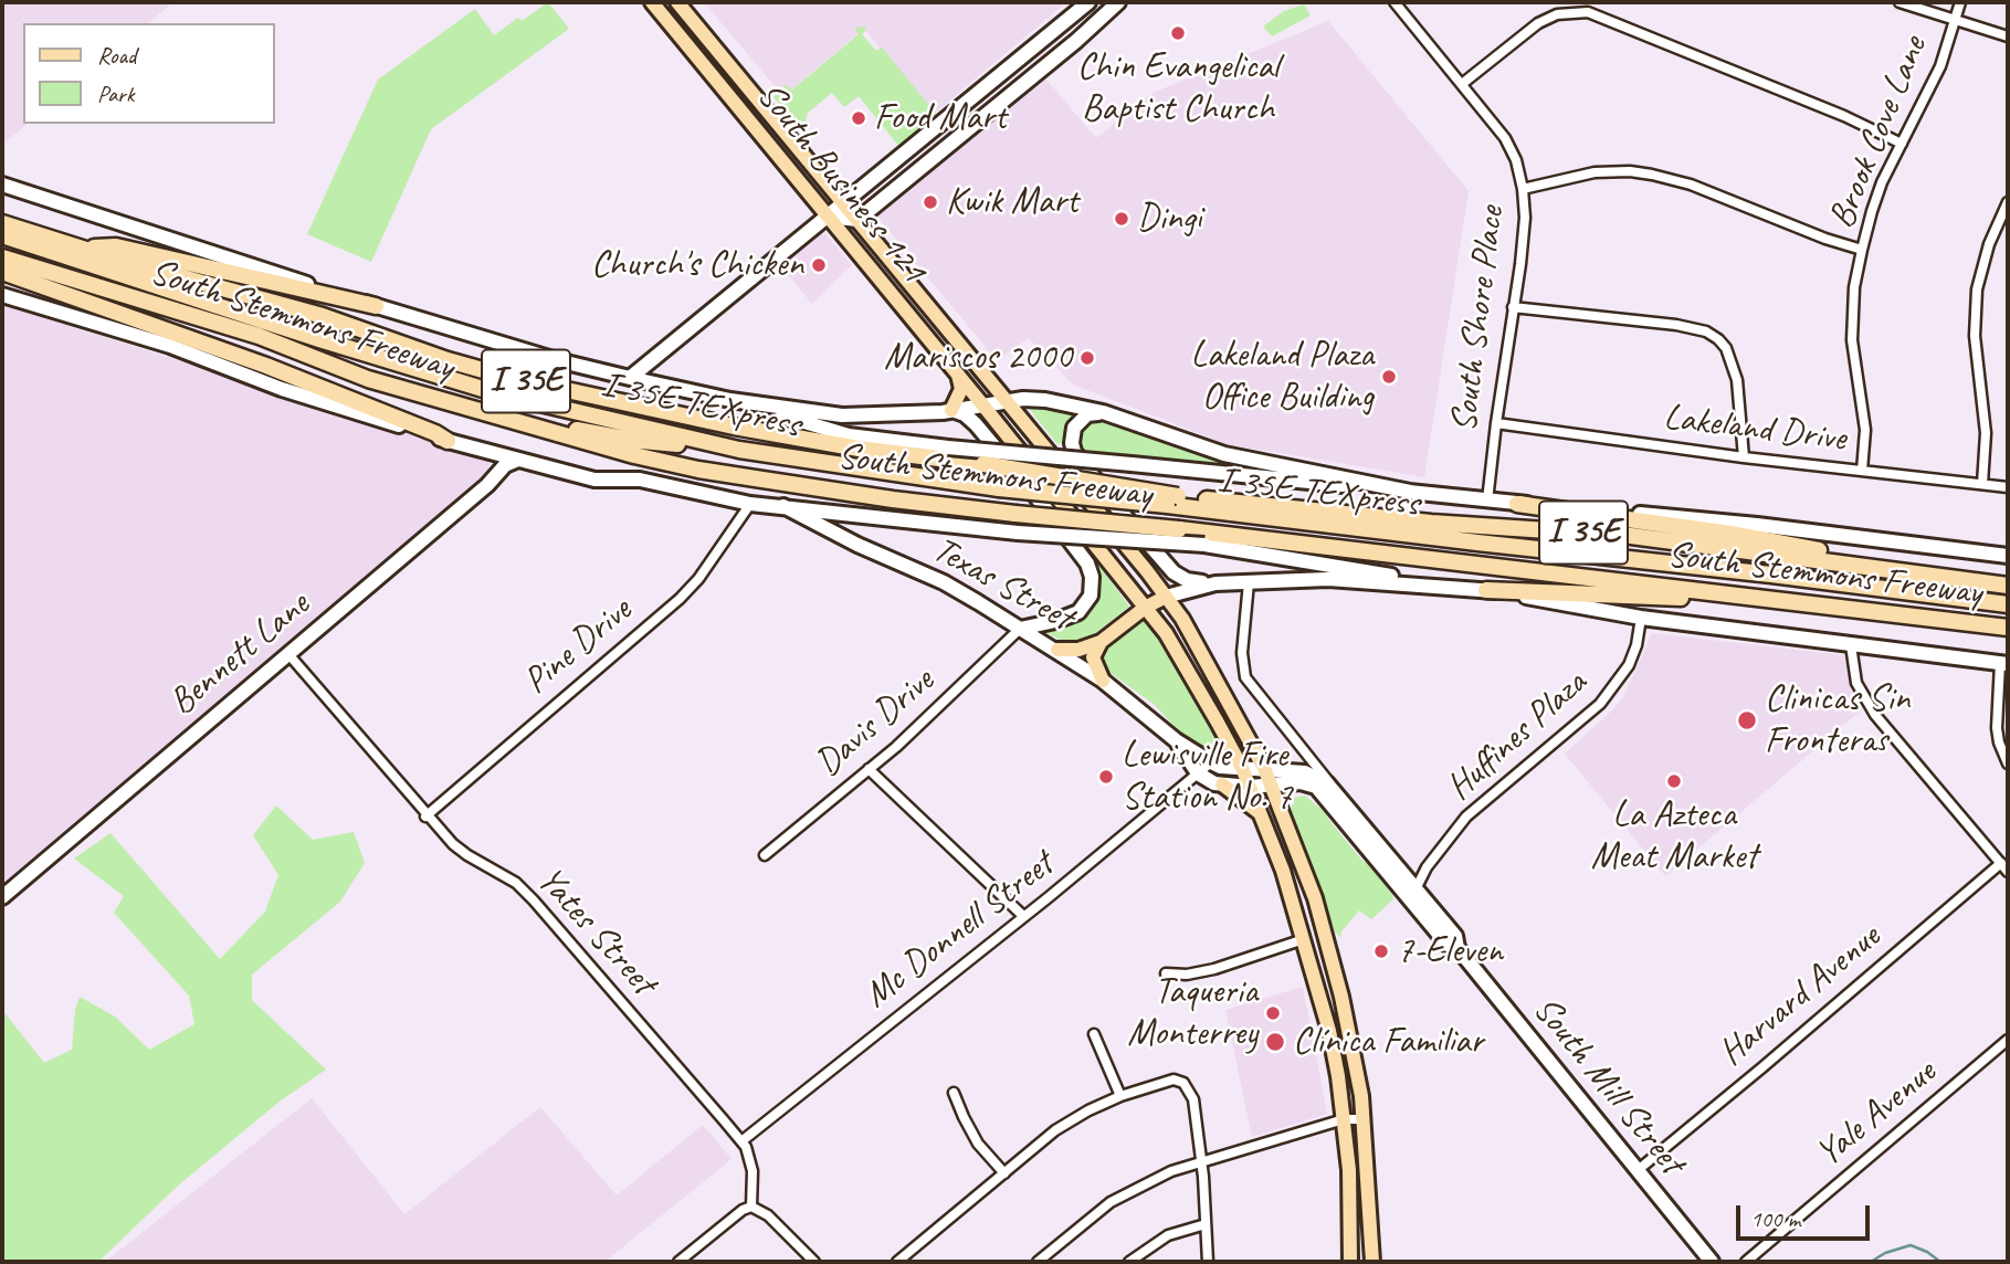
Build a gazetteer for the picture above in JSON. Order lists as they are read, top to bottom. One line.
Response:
{"streets":{"highway":["South Stemmons Freeway","I 35E","I 35E TEXpress"],"main road":["South Business 121","Texas Street","Bennett Lane","South Mill Street"],"street":["Brook Cove Lane","South Shore Place","Lakeland Drive","Pine Drive","Davis Drive","Huffines Plaza","Mc Donnell Street","Yates Street","Harvard Avenue","Yale Avenue"]},"crossings":[["Brook Cove Lane","Lakeland Drive"],["South Business 121","South Stemmons Freeway"],["South Business 121","Texas Street"],["South Business 121","South Mill Street"],["South Shore Place","South Stemmons Freeway"],["South Shore Place","Lakeland Drive"],["South Stemmons Freeway","I 35E TEXpress"],["South Stemmons Freeway","Texas Street"],["South Stemmons Freeway","Pine Drive"],["South Stemmons Freeway","Bennett Lane"],["South Stemmons Freeway","Huffines Plaza"],["South Stemmons Freeway","South Mill Street"],["Texas Street","Davis Drive"],["Texas Street","Mc Donnell Street"],["Texas Street","South Mill Street"],["Pine Drive","Yates Street"],["Bennett Lane","Yates Street"],["Huffines Plaza","South Mill Street"],["Mc Donnell Street","Yates Street"],["Harvard Avenue","South Mill Street"]],"places":["Chin Evangelical Baptist Church","Food Mart","Kwik Mart","Dingi","Church's Chicken","Mariscos 2000","Lakeland Plaza Office Building","Clinicas Sin Fronteras","Lewisville Fire Station No. 7","La Azteca Meat Market","7-Eleven","Taqueria Monterrey","Clínica Familiar"],"legend":["Road","Park"],"scale_bar":"100 m"}
